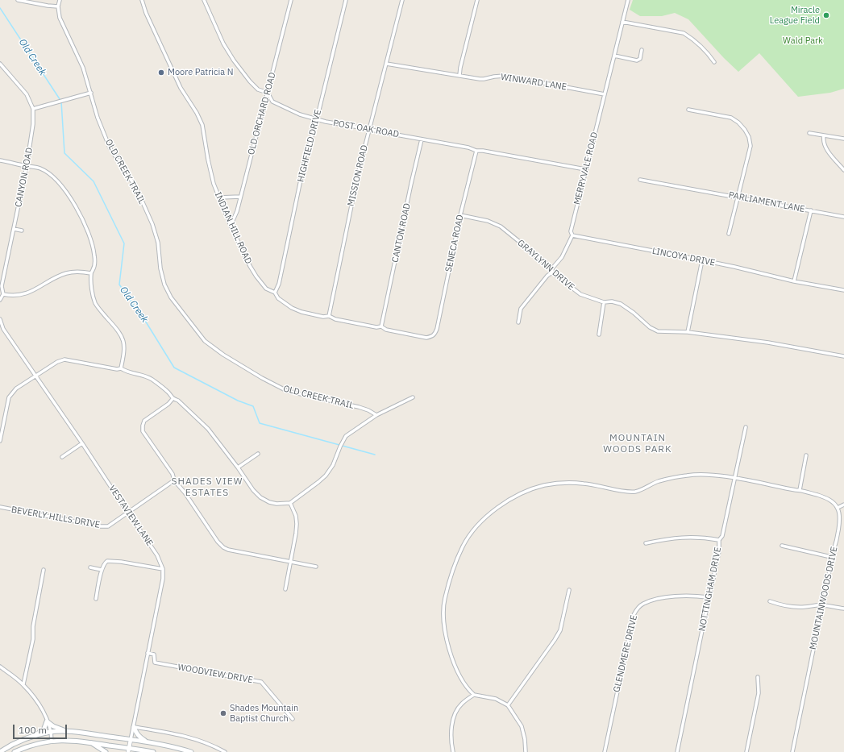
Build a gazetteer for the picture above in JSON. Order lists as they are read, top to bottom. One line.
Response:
{"streets":{"street":["WINWARD LANE","OLD ORCHARD ROAD","POST OAK ROAD","HIGHFIELD DRIVE","MERRYVALE ROAD","OLD CREEK TRAIL","MISSION ROAD","CANYON ROAD","PARLIAMENT LANE","INDIAN HILL ROAD","CANTON ROAD","SENECA ROAD","LINCOYA DRIVE","GRAYLYNN DRIVE","VESTAVIEW LANE","BEVERLY HILLS DRIVE","NOTTINGHAM DRIVE","MOUNTAINWOODS DRIVE","GLENDMERE DRIVE","WOODVIEW DRIVE"]},"crossings":[["WINWARD LANE","MERRYVALE ROAD"],["WINWARD LANE","MISSION ROAD"],["OLD ORCHARD ROAD","POST OAK ROAD"],["OLD ORCHARD ROAD","INDIAN HILL ROAD"],["POST OAK ROAD","HIGHFIELD DRIVE"],["POST OAK ROAD","MERRYVALE ROAD"],["POST OAK ROAD","MISSION ROAD"],["POST OAK ROAD","CANTON ROAD"],["POST OAK ROAD","SENECA ROAD"],["HIGHFIELD DRIVE","INDIAN HILL ROAD"],["MERRYVALE ROAD","LINCOYA DRIVE"],["MERRYVALE ROAD","GRAYLYNN DRIVE"],["MISSION ROAD","INDIAN HILL ROAD"],["INDIAN HILL ROAD","CANTON ROAD"],["INDIAN HILL ROAD","SENECA ROAD"],["SENECA ROAD","GRAYLYNN DRIVE"],["VESTAVIEW LANE","BEVERLY HILLS DRIVE"],["VESTAVIEW LANE","WOODVIEW DRIVE"],["NOTTINGHAM DRIVE","GLENDMERE DRIVE"]],"districts":["MOUNTAIN WOODS PARK","SHADES VIEW ESTATES"],"water":["Old Creek"],"parks":["Wald Park"],"places":["Miracle League Field","Moore Patricia N","Shades Mountain Baptist Church"],"scale_bar":"100 m"}
